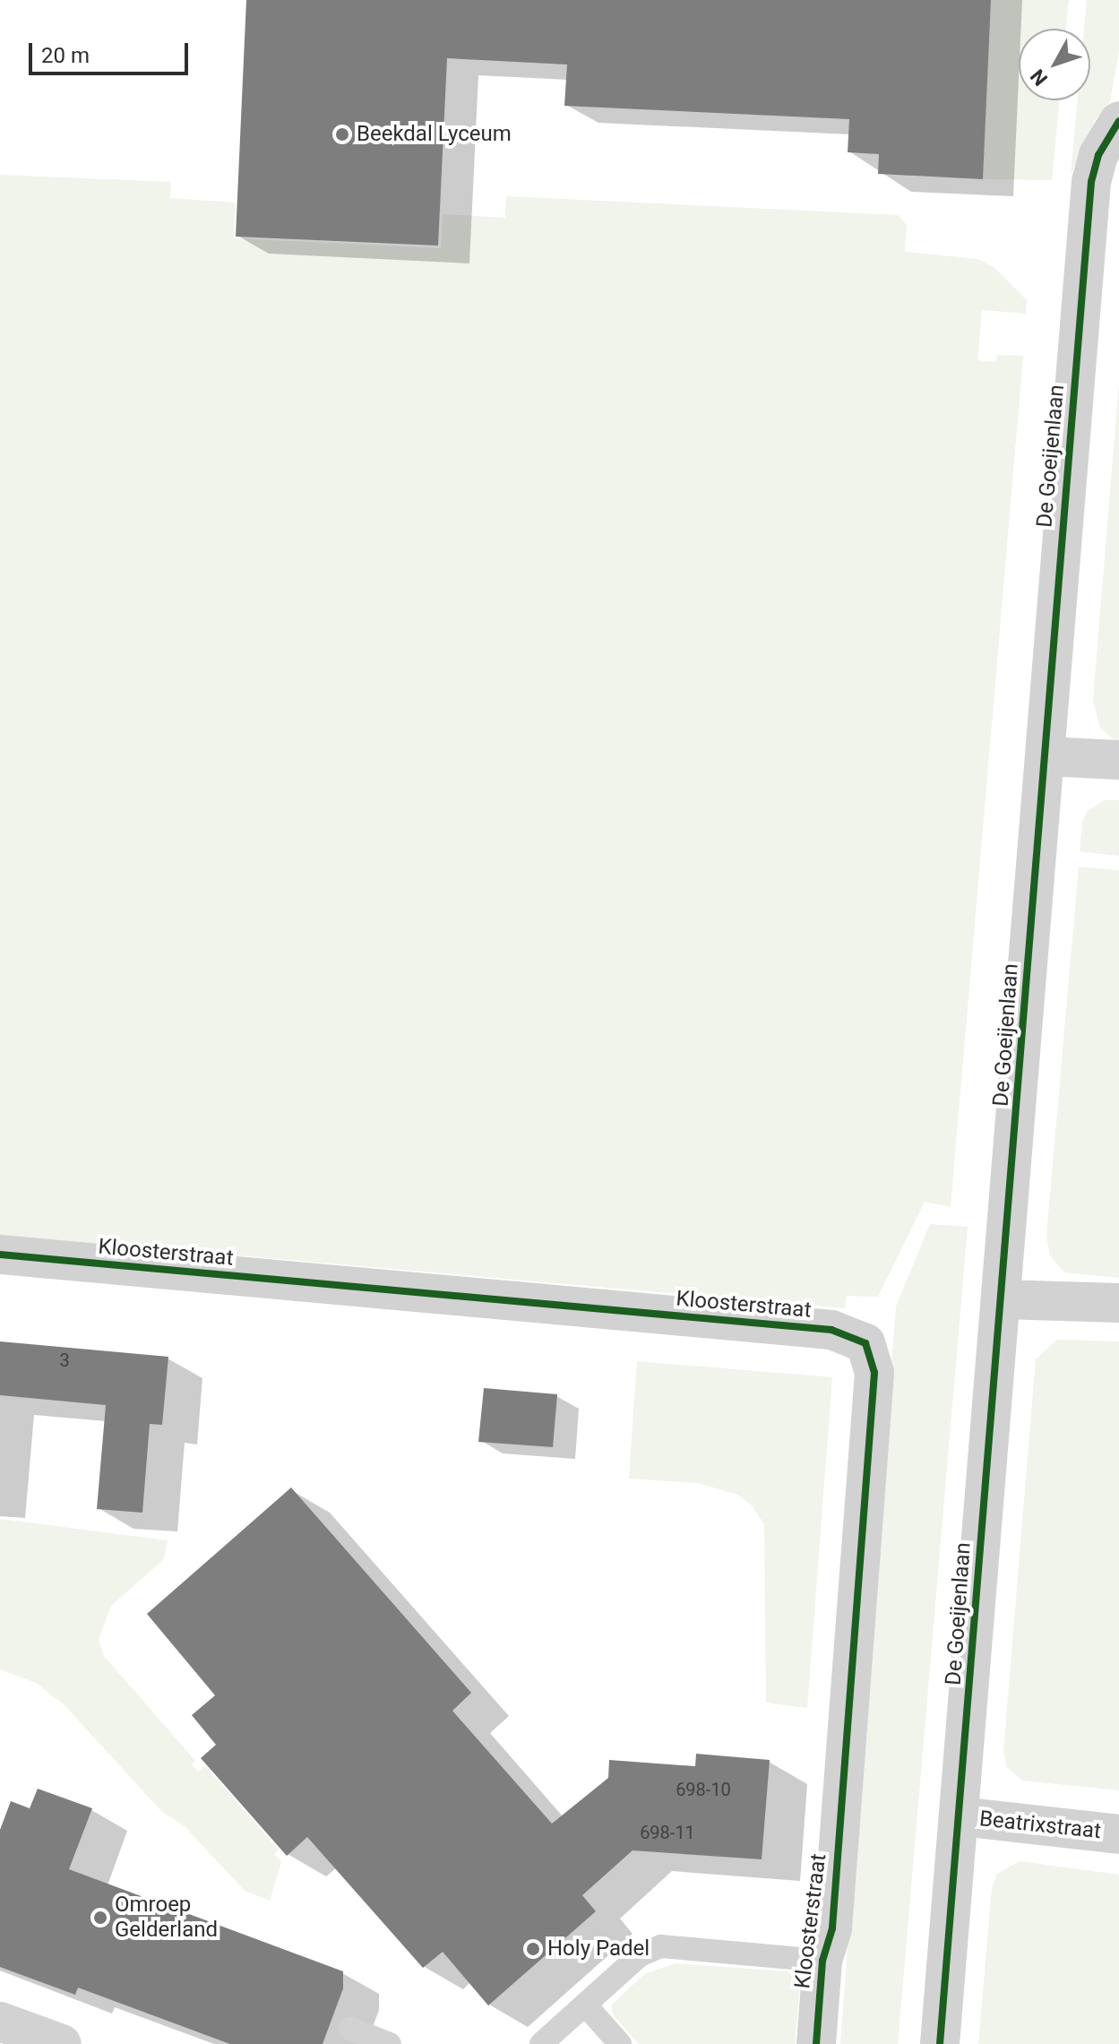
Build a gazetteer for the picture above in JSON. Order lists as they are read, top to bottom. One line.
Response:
{"streets":{"street":["De Goeijenlaan","Kloosterstraat","Beatrixstraat"]},"crossings":[["De Goeijenlaan","Beatrixstraat"]],"places":["Beekdal Lyceum","Omroep Gelderland","Holy Padel"],"house_numbers":["3","698-10","698-11"],"scale_bar":"20 m","north":"bottom left"}
